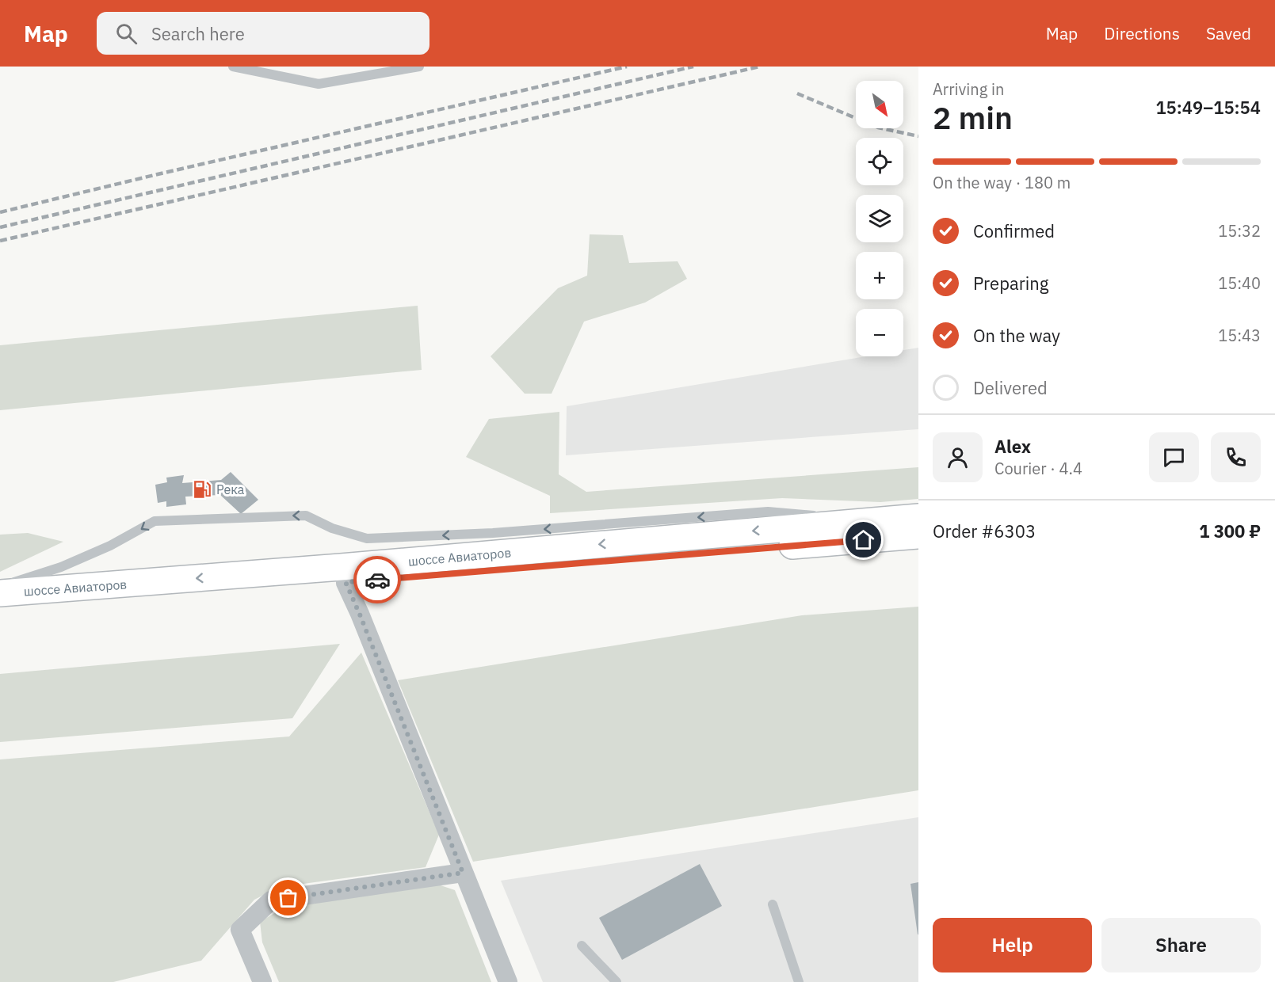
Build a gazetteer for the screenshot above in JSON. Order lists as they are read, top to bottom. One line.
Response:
{"streets":{"main road":["шоссе Авиаторов"]},"places":{"fuel station":["Река"]},"north":"bottom right","page":{"header":"Map","search":"Search here","nav":["Map","Directions","Saved"],"heading":["2 min","Arriving in","15:49–15:54"],"panel":["Alex","Courier · 4.4","Order #6303","1 300 ₽"],"map_buttons":["+","−"],"bar":"On the way · 180 m","list":[["Confirmed","15:32"],["Preparing","15:40"],["On the way","15:43"],"Delivered"],"buttons":["Help","Share"]}}
